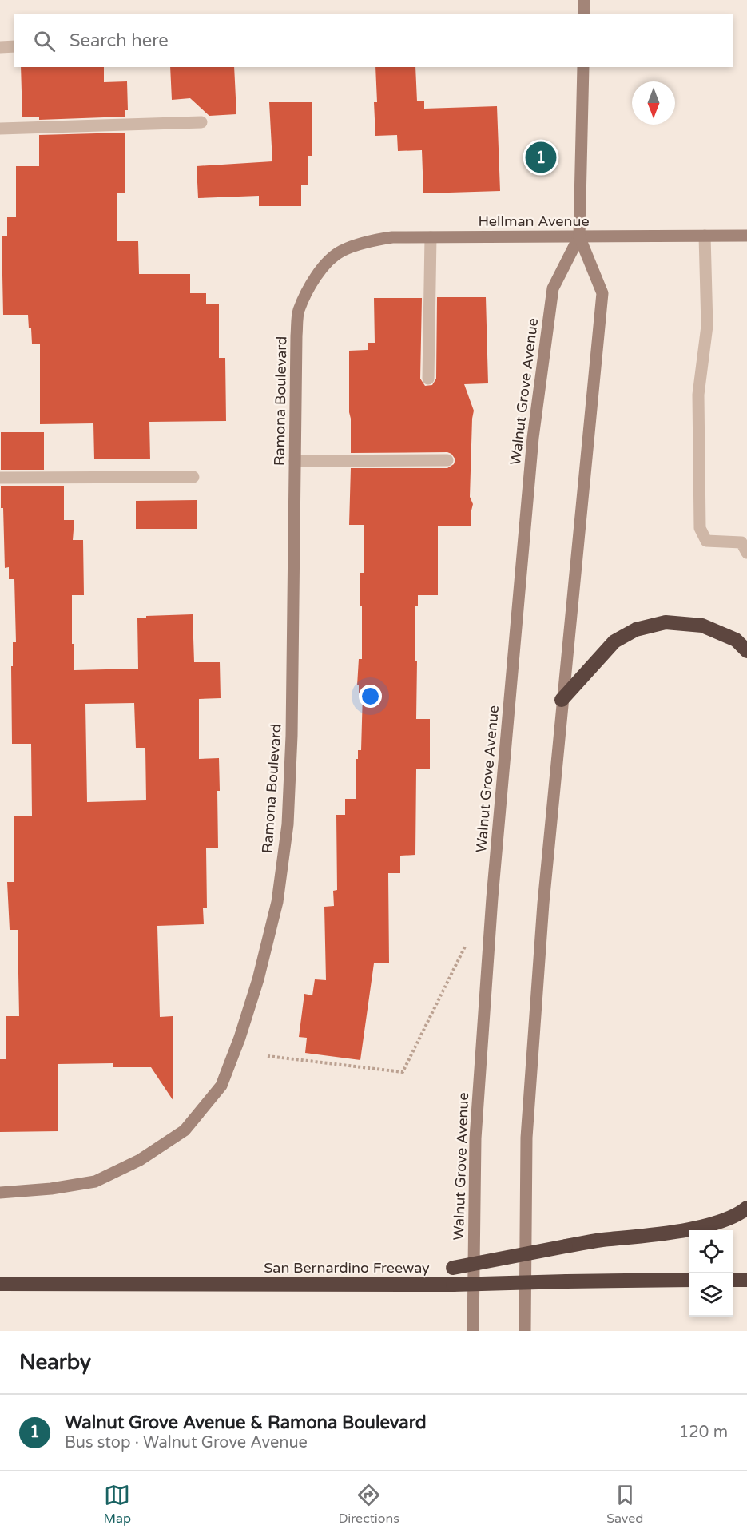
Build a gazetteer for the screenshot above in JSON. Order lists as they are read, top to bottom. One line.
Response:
{"streets":{"highway":["San Bernardino Freeway"],"main road":["Hellman Avenue","Walnut Grove Avenue","Ramona Boulevard"]},"crossings":[["Hellman Avenue","Walnut Grove Avenue"],["Hellman Avenue","Ramona Boulevard"]],"north":"bottom","page":{"search":"Search here","pins":"1","heading":"Nearby","list":[{"mark":"1","name":"Walnut Grove Avenue & Ramona Boulevard","note":"Bus stop · Walnut Grove Avenue","value":"120 m"}],"nav":["Map","Directions","Saved"]}}
